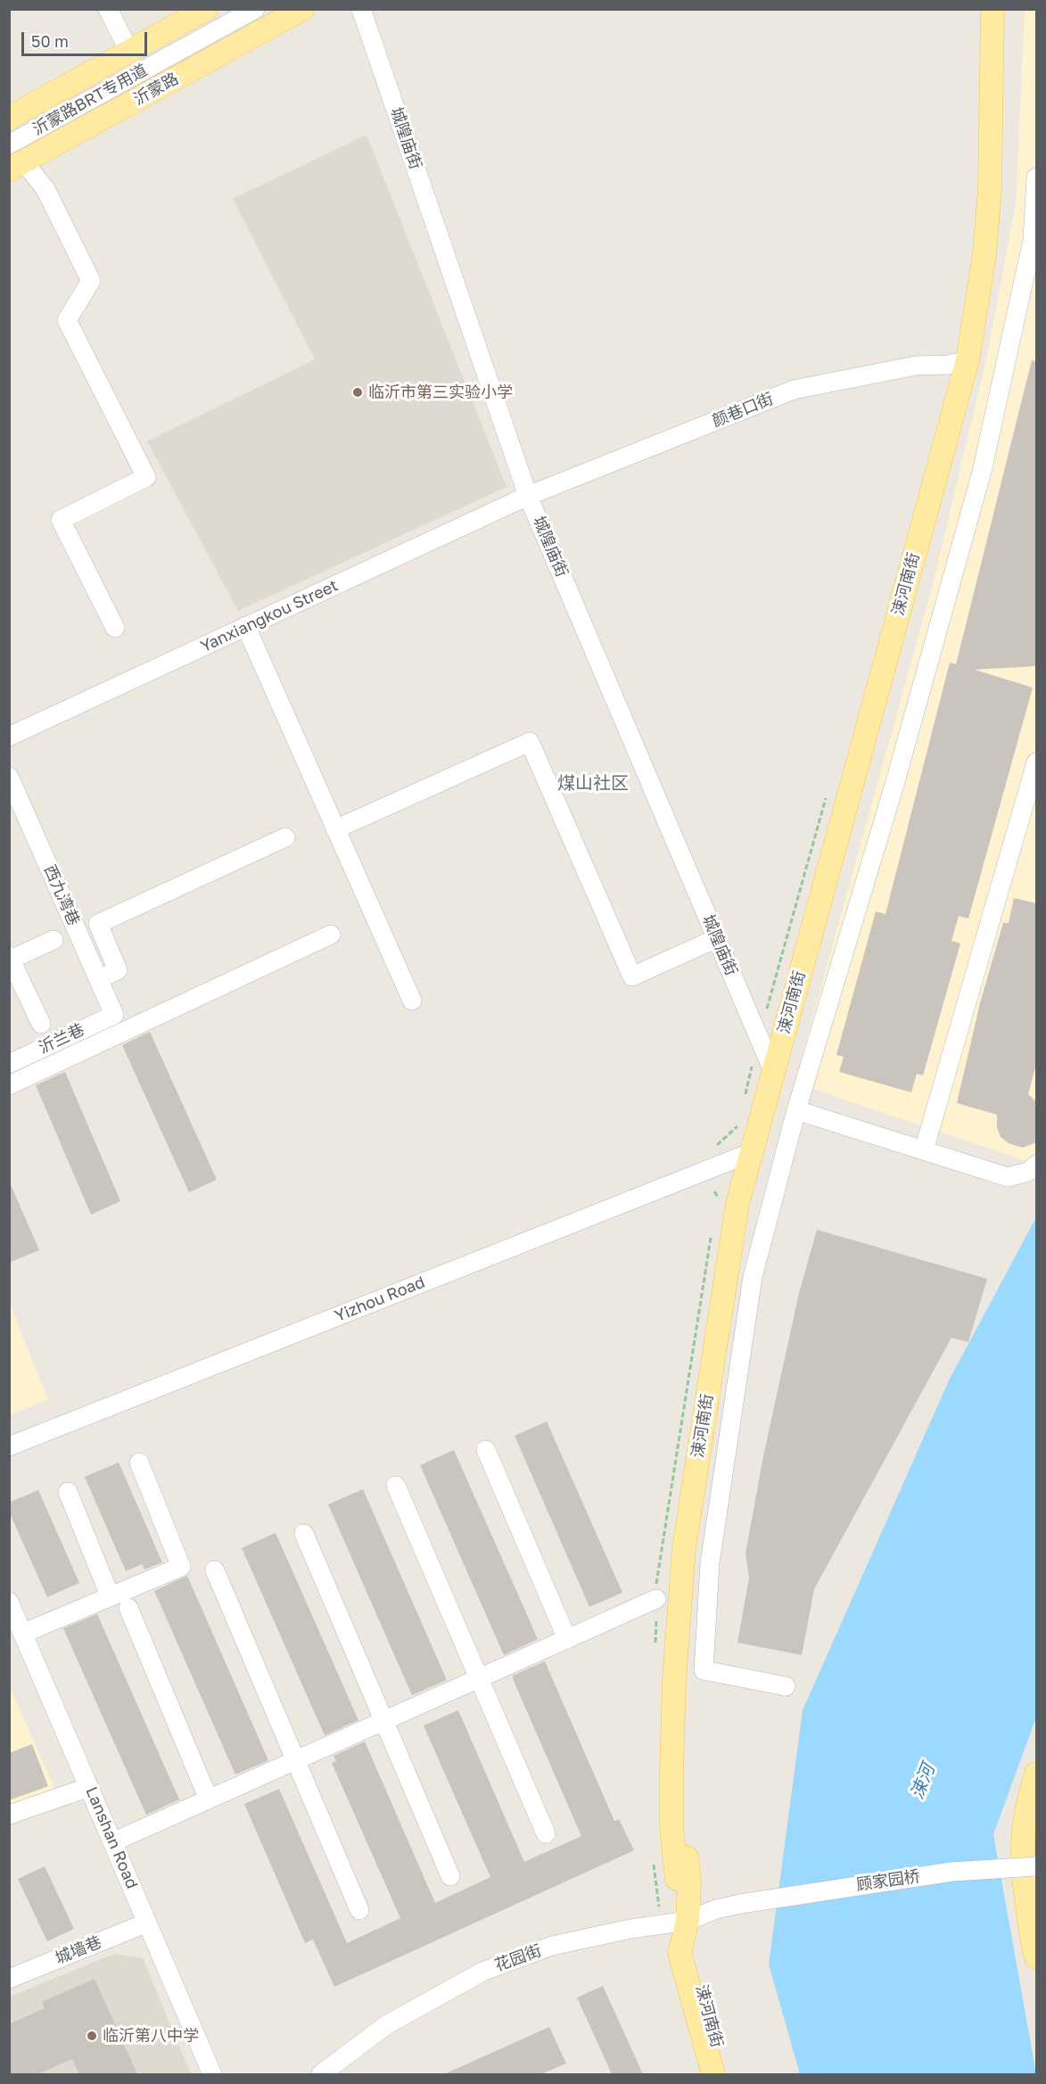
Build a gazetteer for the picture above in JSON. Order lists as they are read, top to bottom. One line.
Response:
{"streets":{"main road":["沂蒙路","涑河南街"],"street":["沂蒙路BRT专用道","城隍庙街","颜巷口街","Yanxiangkou Street","西九湾巷","沂兰巷","Yizhou Road","Lanshan Road","顾家园桥","城墙巷","花园街"]},"crossings":[["沂蒙路","沂蒙路BRT专用道"],["城隍庙街","颜巷口街"],["城隍庙街","涑河南街"],["城隍庙街","Yanxiangkou Street"],["颜巷口街","涑河南街"],["颜巷口街","Yanxiangkou Street"],["涑河南街","Yizhou Road"],["西九湾巷","沂兰巷"],["Lanshan Road","城墙巷"],["顾家园桥","花园街"]],"districts":["煤山社区"],"water":["涑河"],"places":["临沂市第三实验小学","临沂第八中学"],"scale_bar":"50 m"}
